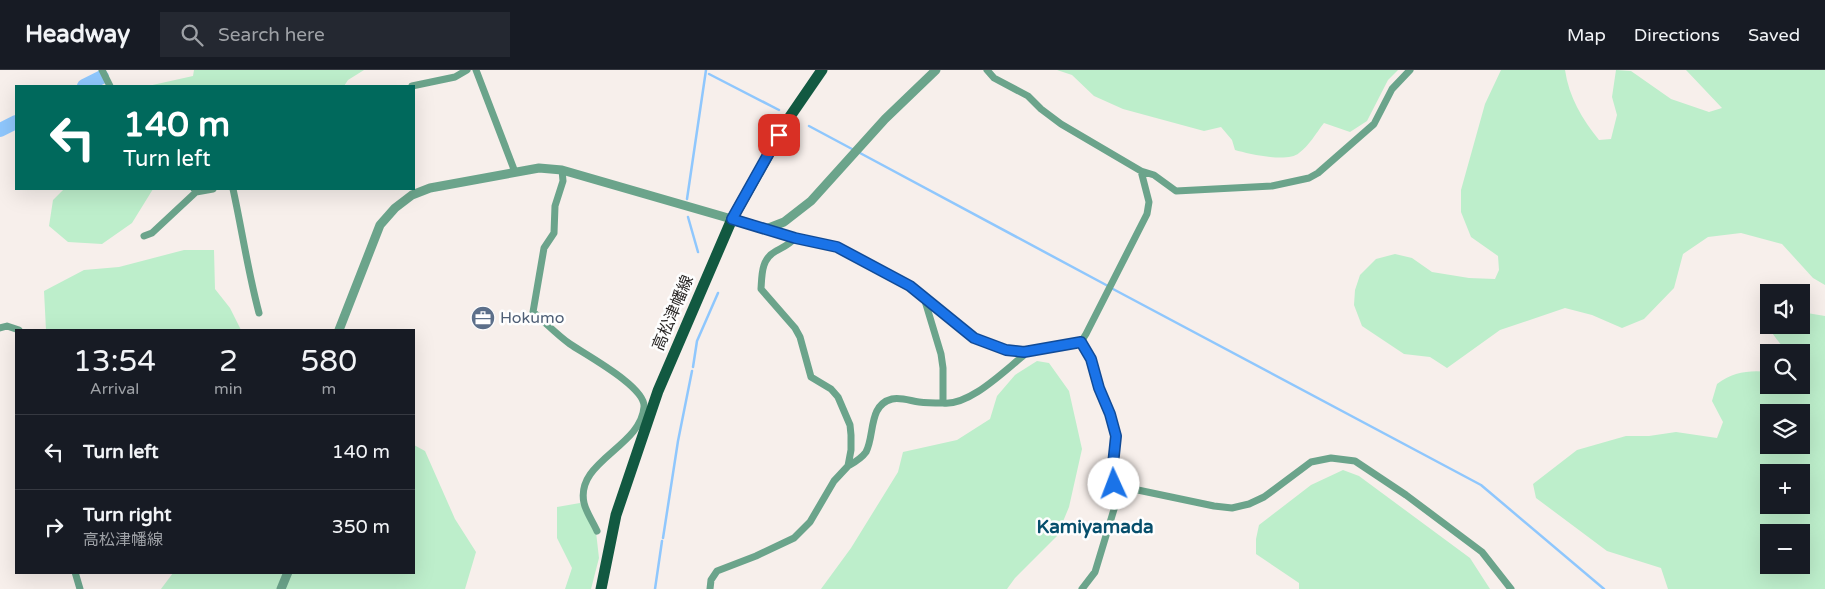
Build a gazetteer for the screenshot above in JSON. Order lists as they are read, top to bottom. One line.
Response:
{"streets":{"main road":["高松津幡線"]},"districts":["Kamiyamada"],"places":{"office":["Hokumo"]},"page":{"header":"Headway","search":"Search here","nav":["Map","Directions","Saved"],"turn":["140 m","Turn left"],"map_buttons":["+","−"],"eta":["13:54","Arrival","2","min","580","m"],"list":[{"name":"Turn left","value":"140 m"},{"name":"Turn right","note":"高松津幡線","value":"350 m"}]}}
